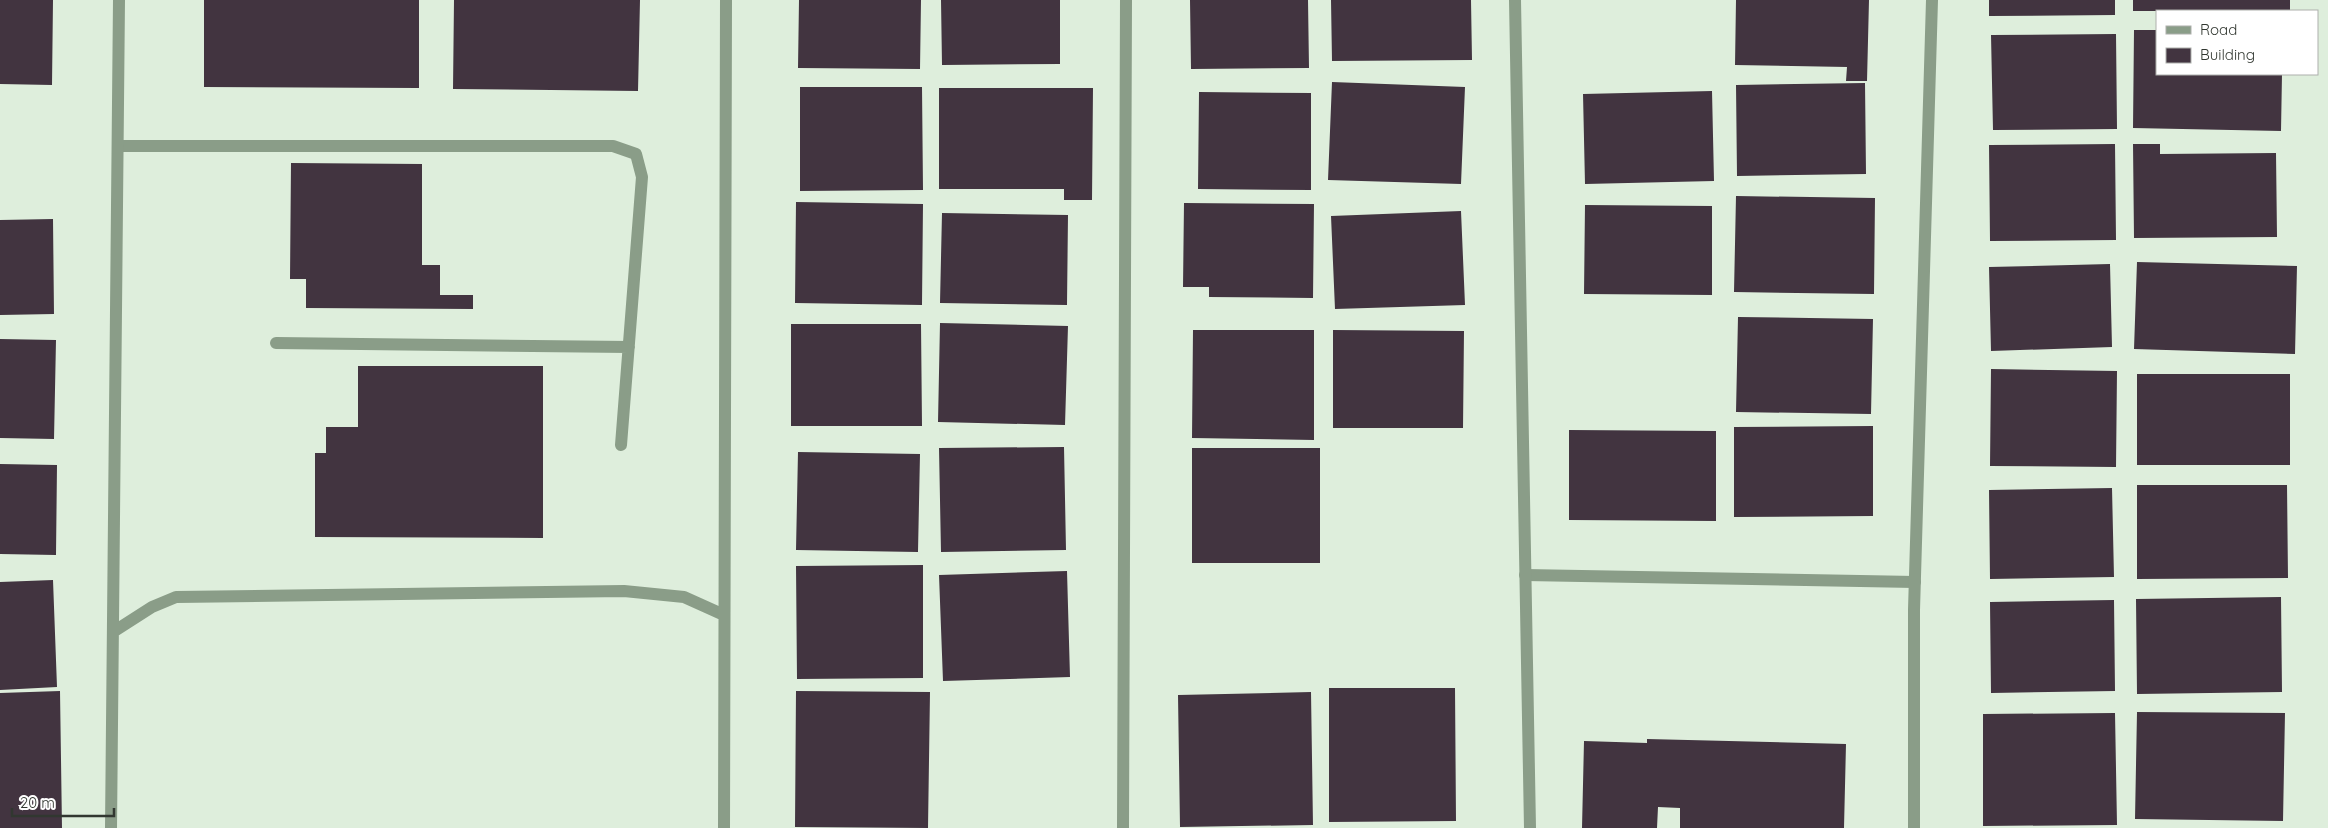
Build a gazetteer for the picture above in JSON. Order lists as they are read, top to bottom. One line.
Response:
{"legend":["Road","Building"],"scale_bar":"20 m"}
